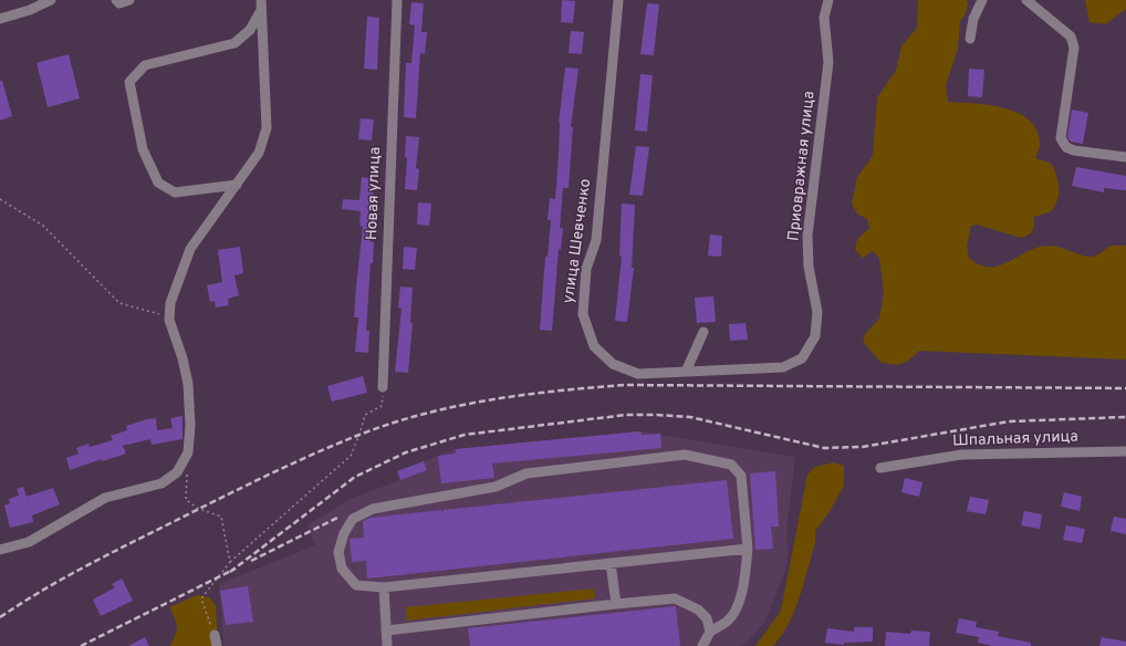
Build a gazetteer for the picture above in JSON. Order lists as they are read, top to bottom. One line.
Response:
{"streets":{"street":["Приовражная улица","Новая улица","улица Шевченко","Шпальная улица"]},"crossings":[["Приовражная улица","улица Шевченко"]]}
